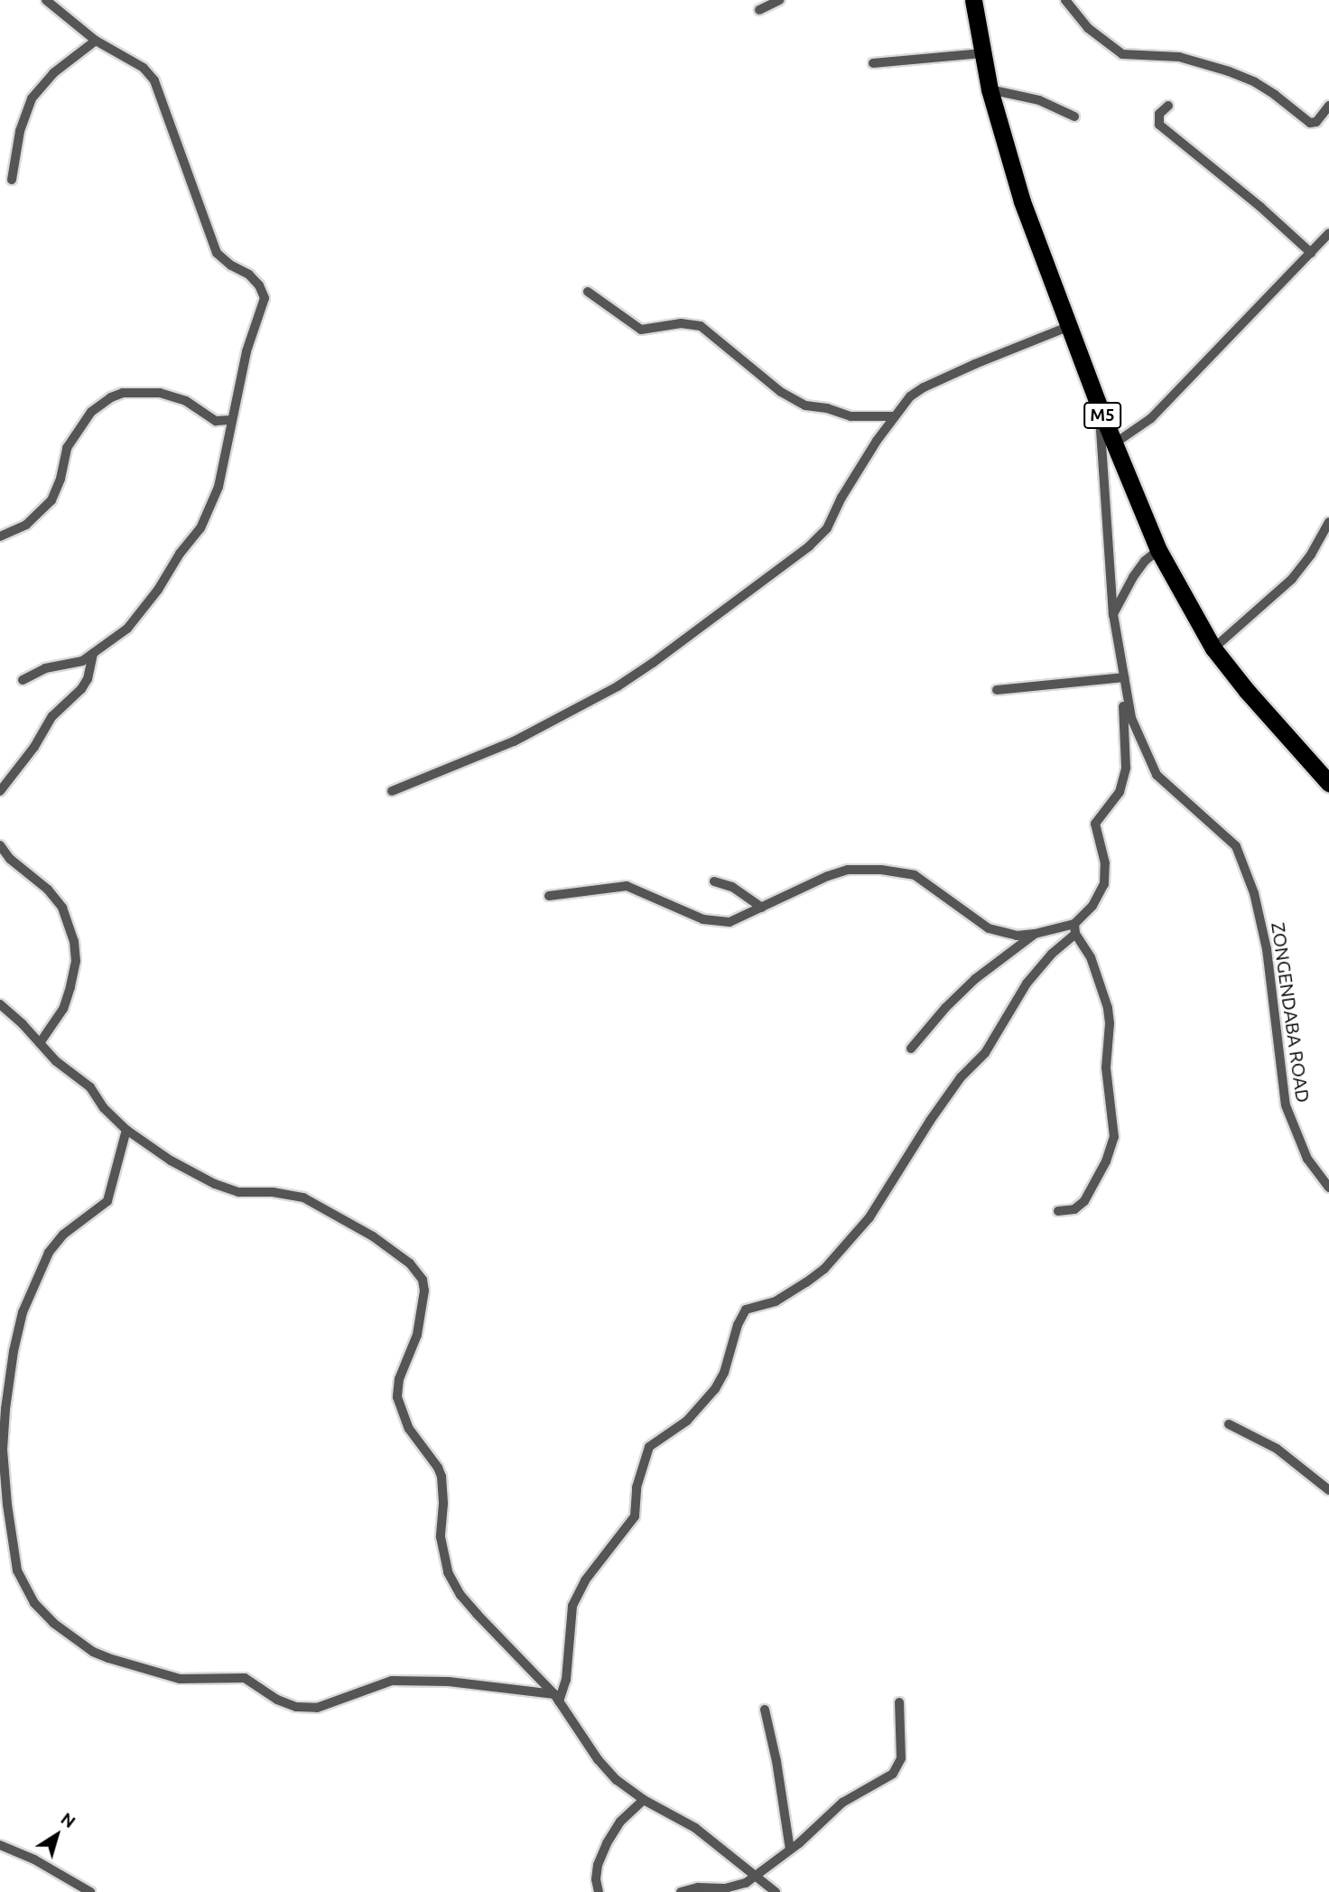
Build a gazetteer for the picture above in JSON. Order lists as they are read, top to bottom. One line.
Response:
{"streets":{"highway":["M5"],"street":["ZONGENDABA ROAD"]},"crossings":[["M5","ZONGENDABA ROAD"]],"north":"top right"}
